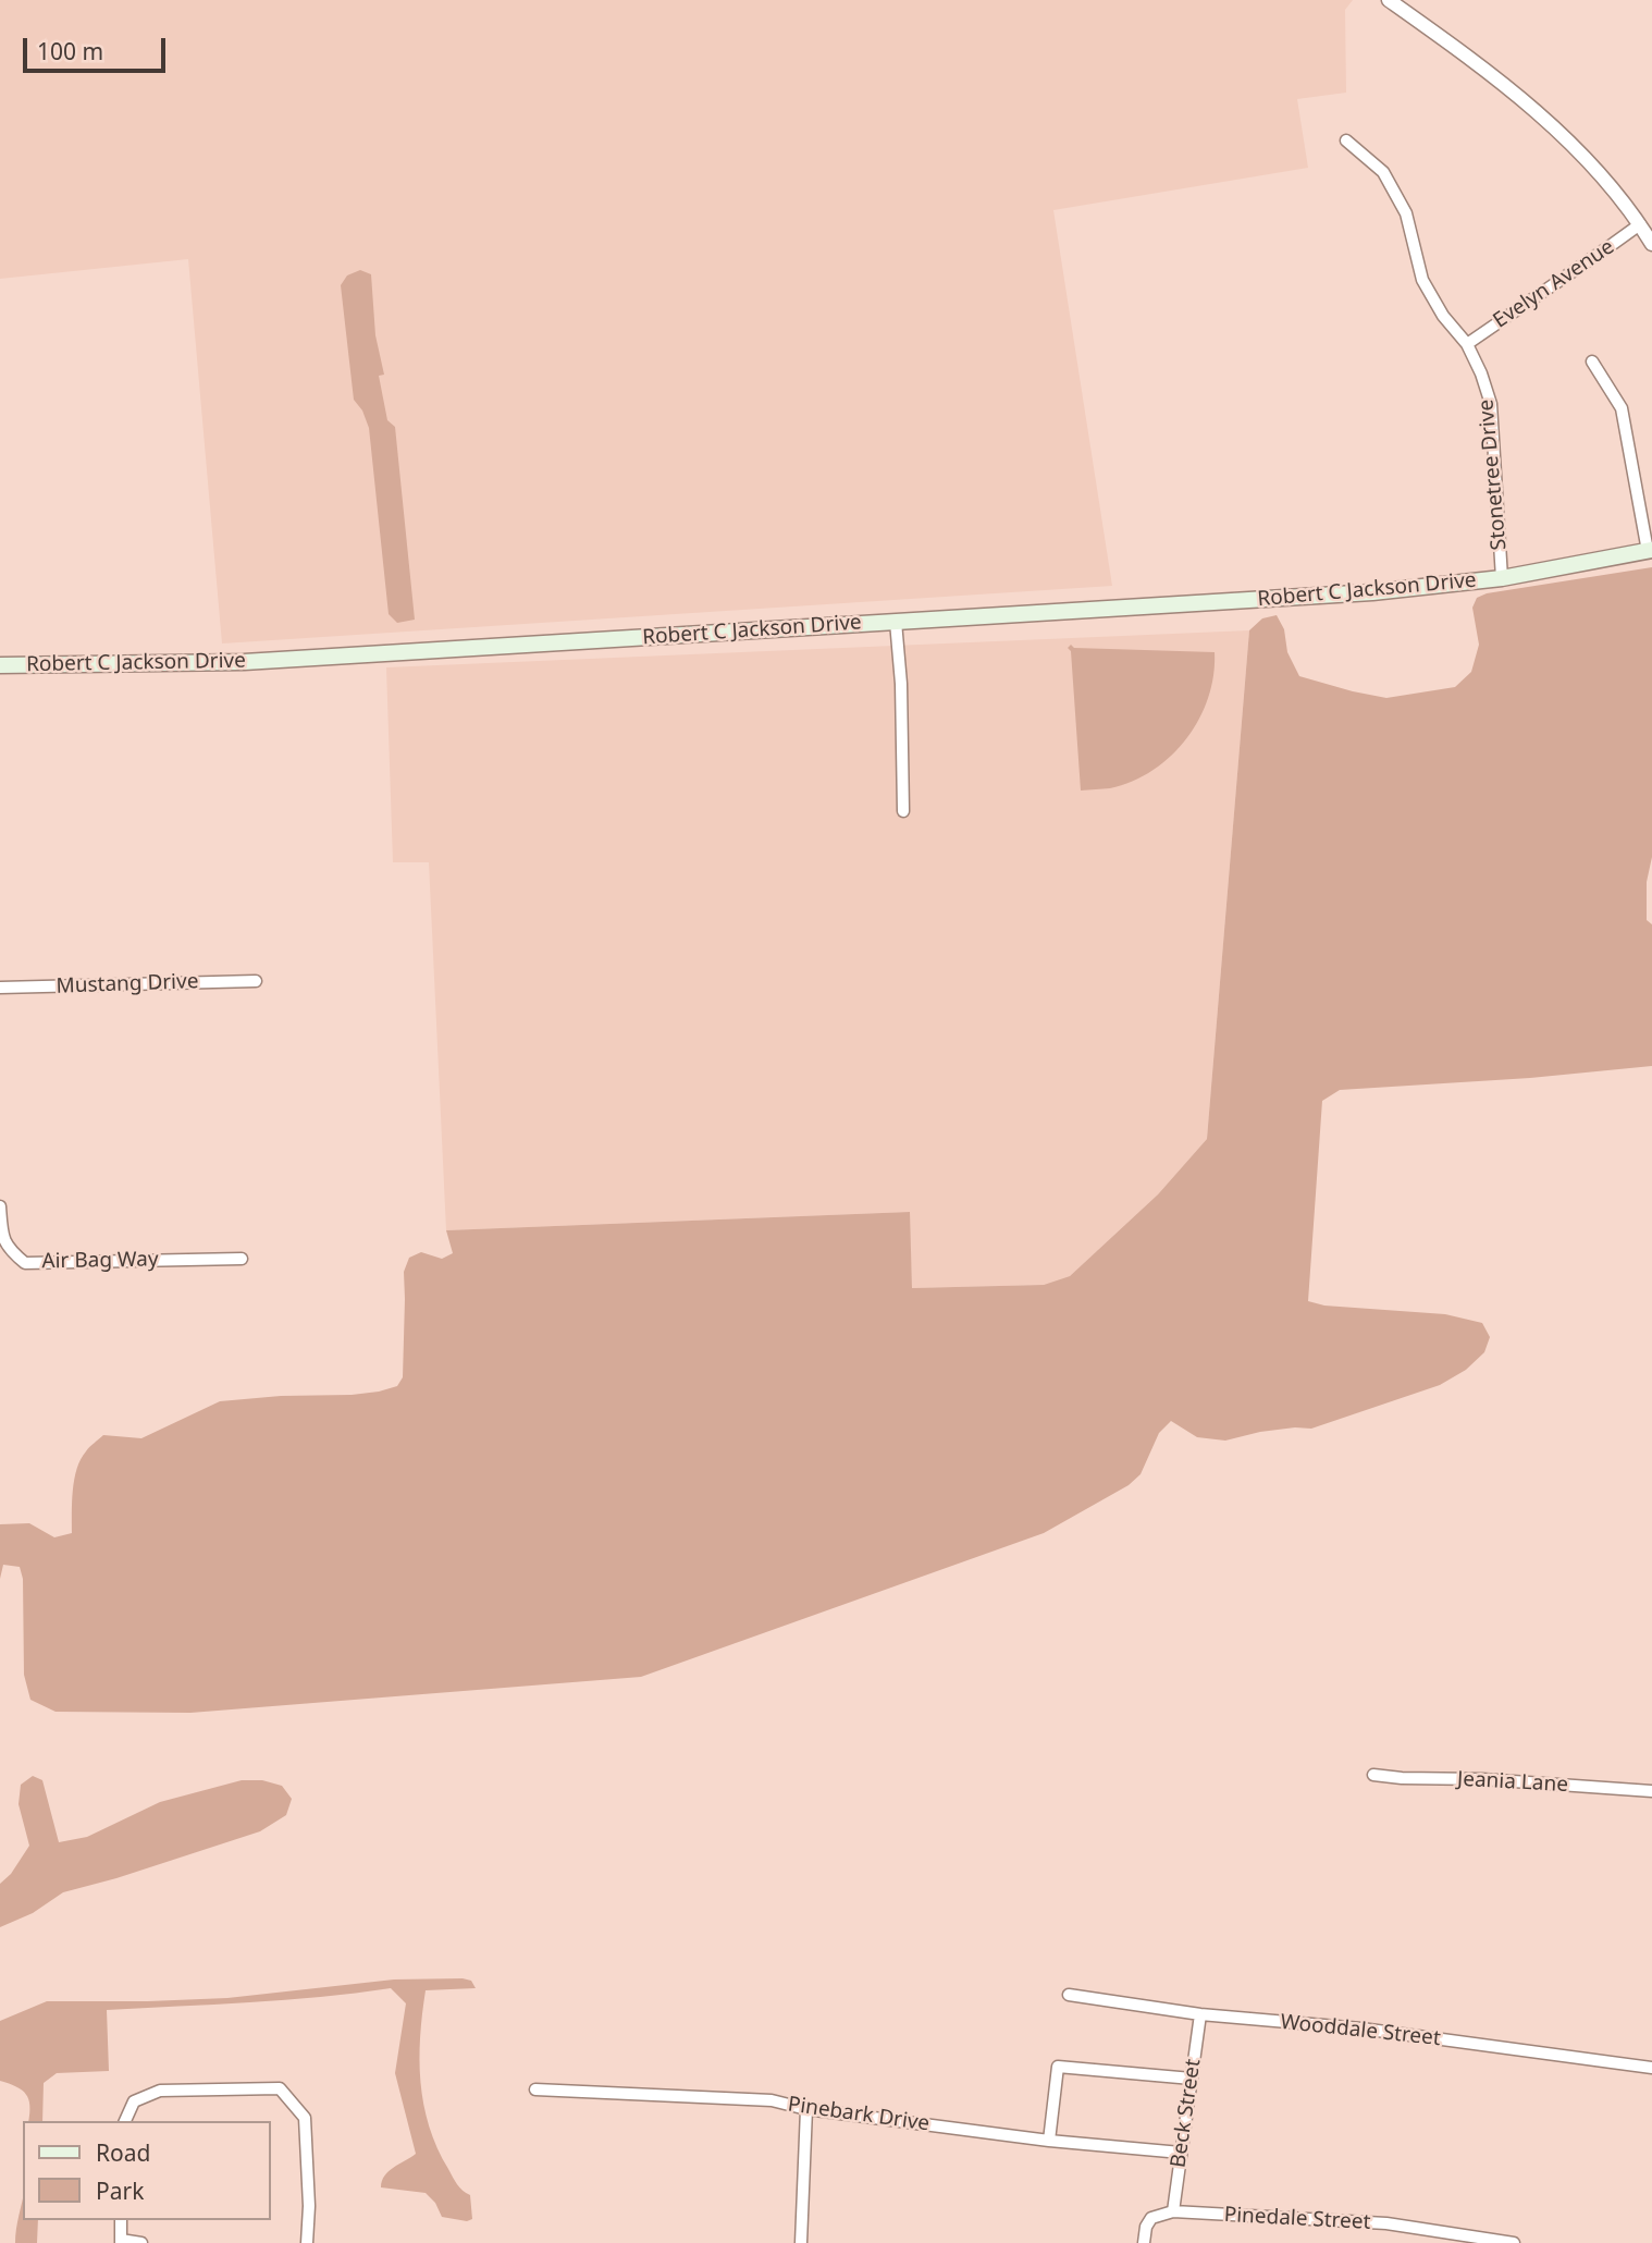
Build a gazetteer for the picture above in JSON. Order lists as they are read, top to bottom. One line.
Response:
{"streets":{"main road":["Robert C Jackson Drive"],"street":["Evelyn Avenue","Stonetree Drive","Mustang Drive","Air Bag Way","Jeania Lane","Wooddale Street","Beck Street","Pinebark Drive","Pinedale Street"]},"crossings":[["Evelyn Avenue","Stonetree Drive"],["Stonetree Drive","Robert C Jackson Drive"],["Wooddale Street","Beck Street"],["Beck Street","Pinebark Drive"],["Beck Street","Pinedale Street"]],"legend":["Road","Park"],"scale_bar":"100 m"}
